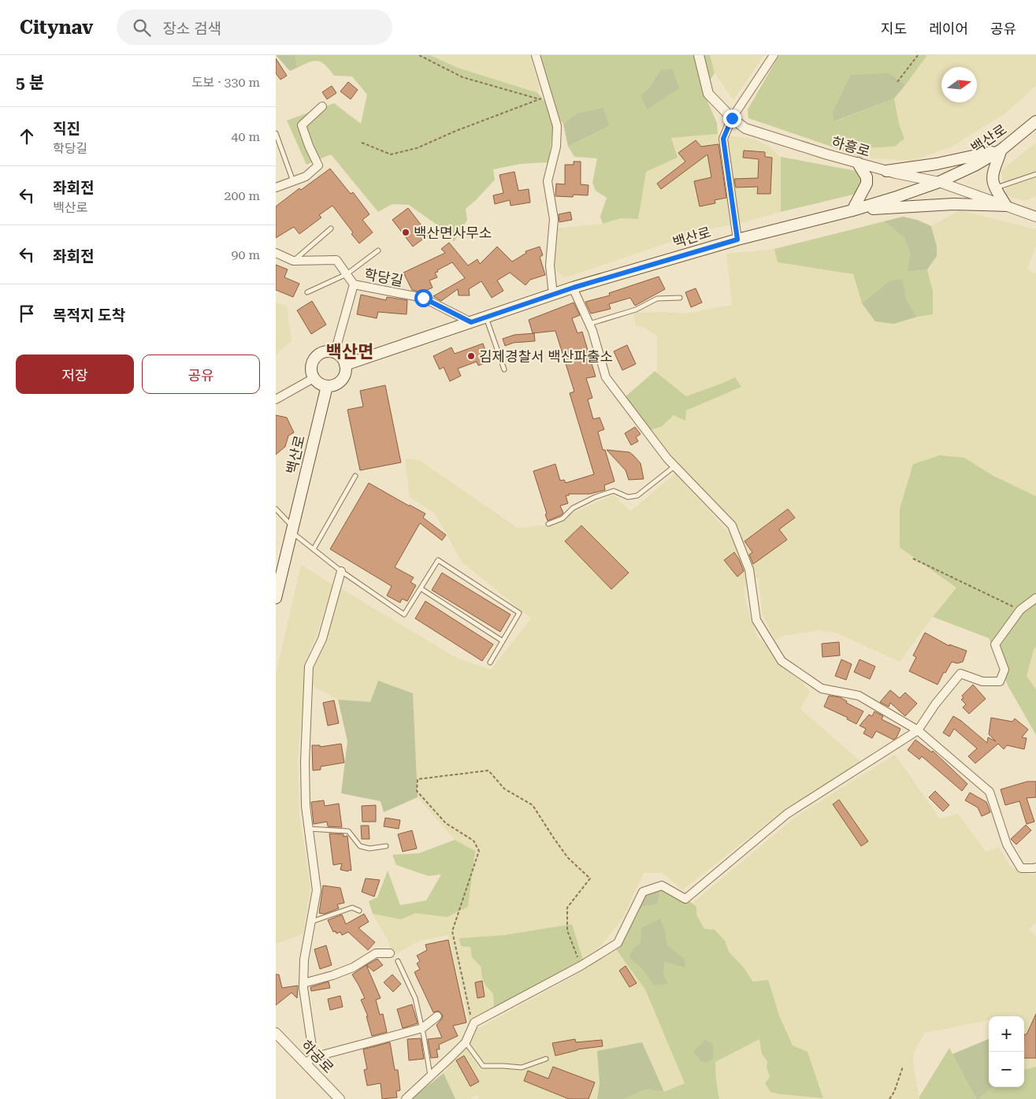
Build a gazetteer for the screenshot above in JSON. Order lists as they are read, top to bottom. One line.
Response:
{"streets":{"main road":["백산로"],"street":["하흥로","학당길","하공로"]},"crossings":[["백산로","하흥로"],["백산로","학당길"]],"districts":["백산면"],"places":["백산면사무소","김제경찰서 백산파출소"],"north":"right","page":{"header":"Citynav","search":"장소 검색","nav":["지도","레이어","공유"],"heading":["5 분","도보 · 330 m"],"list":[["직진","학당길","40 m"],["좌회전","백산로","200 m"],["좌회전","90 m"],"목적지 도착"],"buttons":["저장","공유"],"map_buttons":["+","−"]}}
